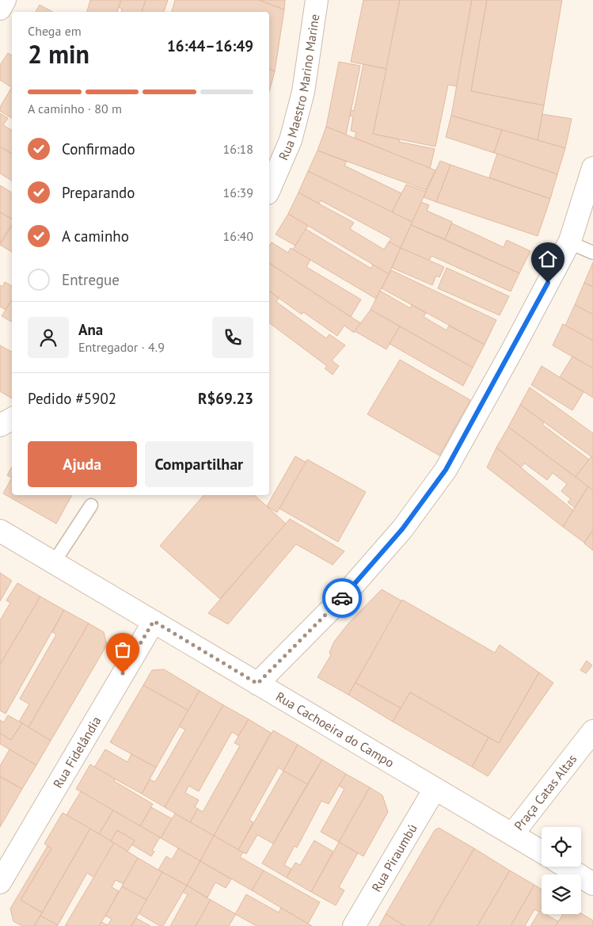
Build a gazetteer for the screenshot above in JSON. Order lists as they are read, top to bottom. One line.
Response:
{"streets":{"street":["Rua Maestro Marino Marine","Rua Cachoeira do Campo","Rua Fidelândia","Praça Catas Altas","Rua Piraumbú"]},"crossings":[["Rua Cachoeira do Campo","Rua Fidelândia"],["Rua Cachoeira do Campo","Praça Catas Altas"],["Rua Cachoeira do Campo","Rua Piraumbú"]],"page":{"heading":["2 min","Chega em","16:44–16:49"],"panel":["Ana","Entregador · 4.9","Pedido #5902","R$69.23"],"bar":"A caminho · 80 m","list":[["Confirmado","16:18"],["Preparando","16:39"],["A caminho","16:40"],"Entregue"],"buttons":["Ajuda","Compartilhar"]}}
